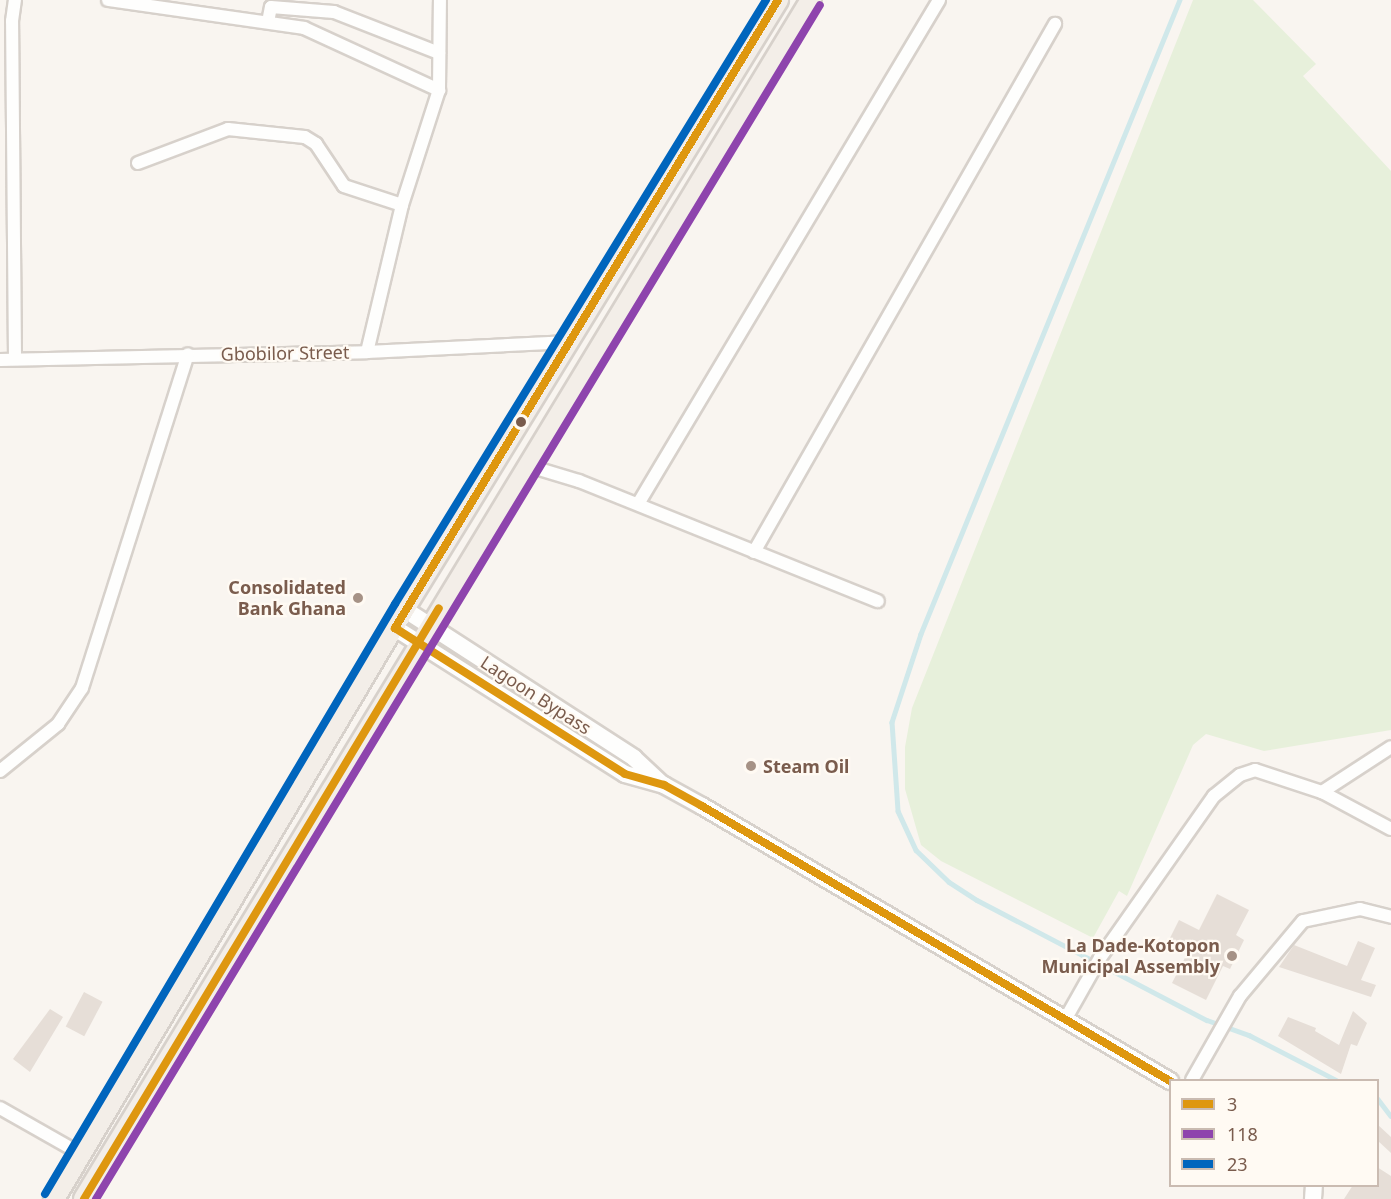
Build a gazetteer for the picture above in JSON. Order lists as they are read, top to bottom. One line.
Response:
{"streets":{"street":["Gbobilor Street","Lagoon Bypass"]},"places":["Consolidated Bank Ghana","Steam Oil","La Dade-Kotopon Municipal Assembly"],"lines":["transit line 3","transit line 23","transit line 118"],"legend":["3","118","23"]}
